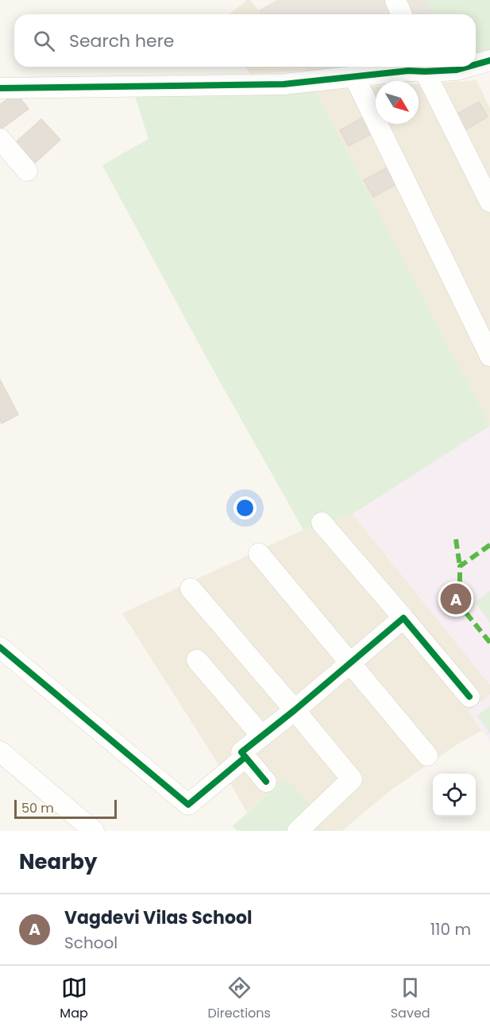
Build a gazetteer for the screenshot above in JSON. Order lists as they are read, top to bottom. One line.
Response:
{"scale_bar":"50 m","north":"bottom right","page":{"search":"Search here","pins":"A","scale":"50 m","heading":"Nearby","list":[{"mark":"A","name":"Vagdevi Vilas School","note":"School","value":"110 m"}],"nav":["Map","Directions","Saved"]}}
